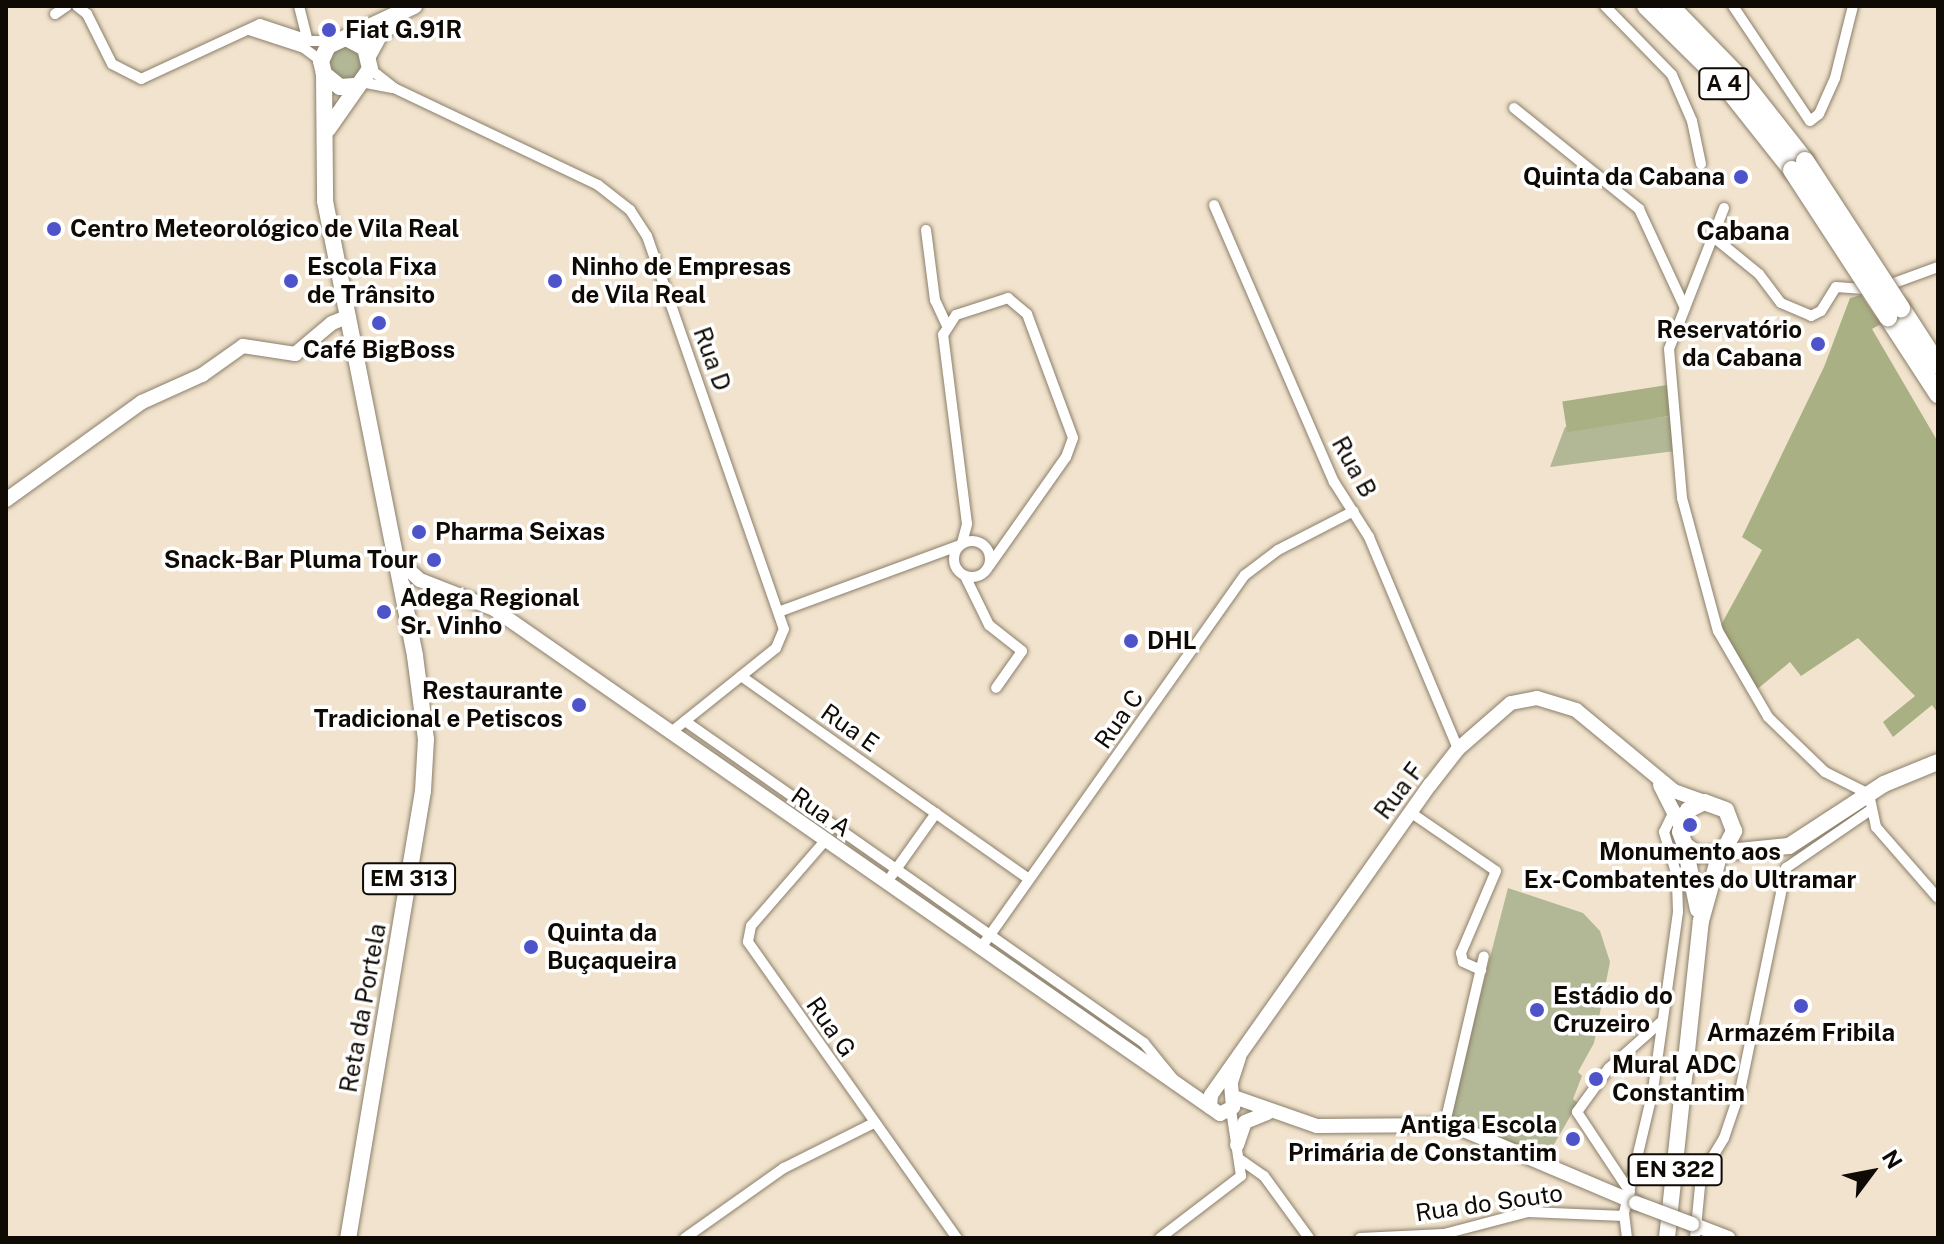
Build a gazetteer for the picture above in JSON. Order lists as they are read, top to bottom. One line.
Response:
{"streets":{"highway":["A 4"],"main road":["EM 313","Reta da Portela","EN 322"],"street":["Rua D","Rua B","Rua C","Rua E","Rua F","Rua A","Rua G","Rua do Souto"]},"crossings":[["Rua D","Rua E"],["Rua D","Rua A"],["Rua D","EM 313"],["Rua B","Rua C"],["Rua B","Rua F"],["Rua C","Rua E"],["Rua C","Rua A"],["Rua F","Rua A"],["Rua A","Rua G"],["EM 313","Reta da Portela"]],"districts":["Cabana"],"places":["Fiat G.91R","Quinta da Cabana","Centro Meteorológico de Vila Real","Escola Fixa de Trânsito","Ninho de Empresas de Vila Real","Café BigBoss","Reservatório da Cabana","Pharma Seixas","Snack-Bar Pluma Tour","Adega Regional Sr. Vinho","DHL","Restaurante Tradicional e Petiscos","Monumento aos Ex-Combatentes do Ultramar","Quinta da Buçaqueira","Armazém Fribila","Estádio do Cruzeiro","Mural ADC Constantim","Antiga Escola Primária de Constantim"],"north":"top right"}
